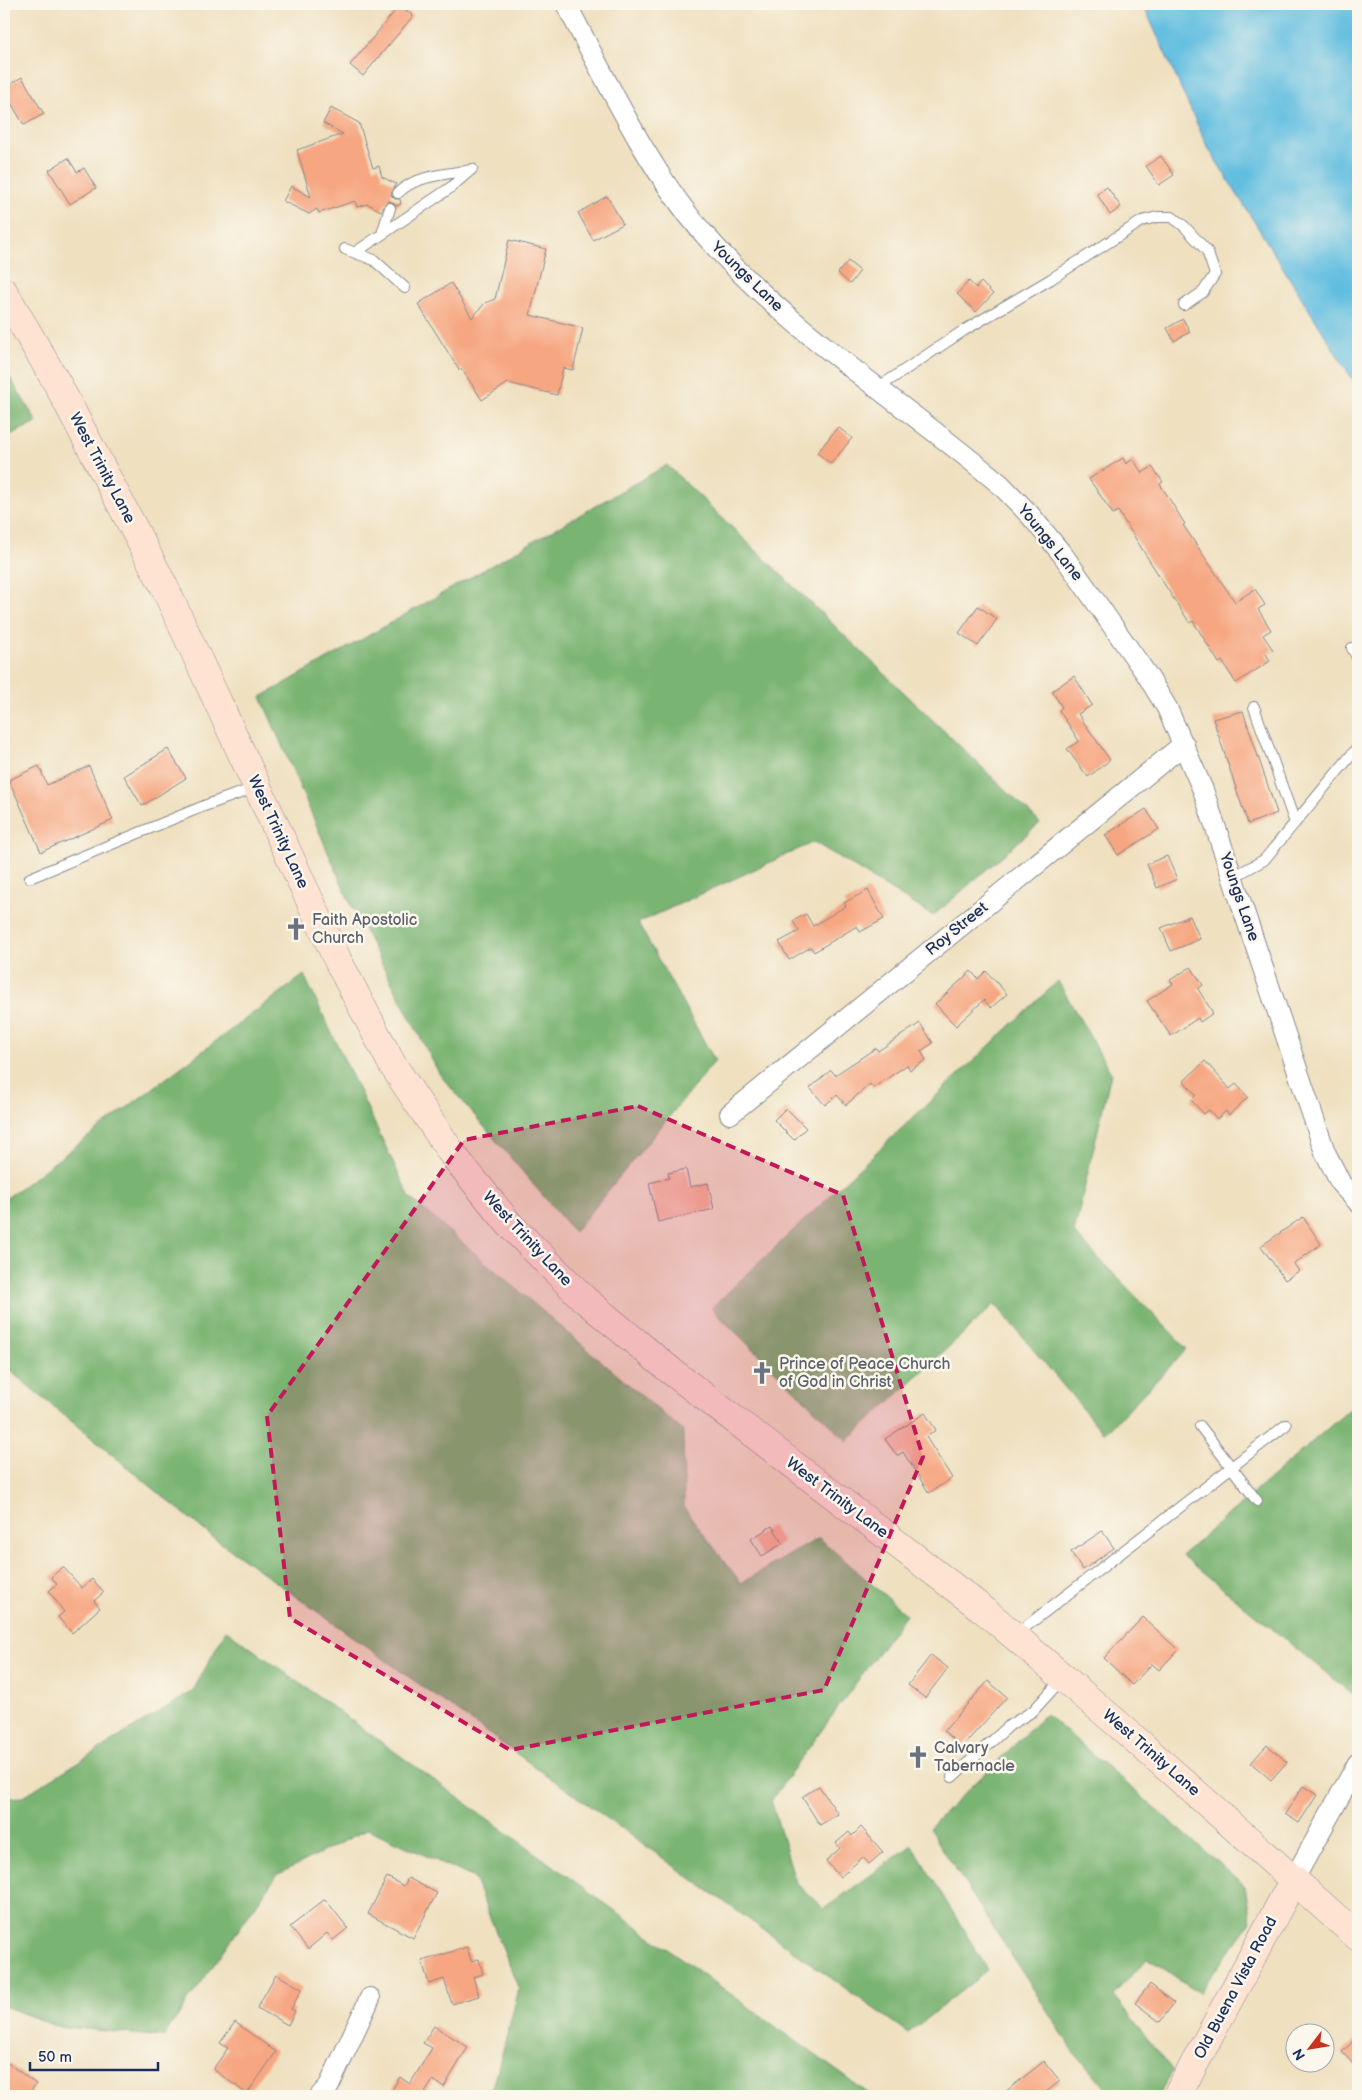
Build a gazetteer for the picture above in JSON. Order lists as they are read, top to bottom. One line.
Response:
{"streets":{"main road":["West Trinity Lane","Old Buena Vista Road"],"street":["Youngs Lane","Roy Street"]},"crossings":[["Youngs Lane","Roy Street"],["West Trinity Lane","Old Buena Vista Road"]],"places":{"church":["Faith Apostolic Church","Prince of Peace Church of God in Christ","Calvary Tabernacle"]},"scale_bar":"50 m","north":"bottom left"}
